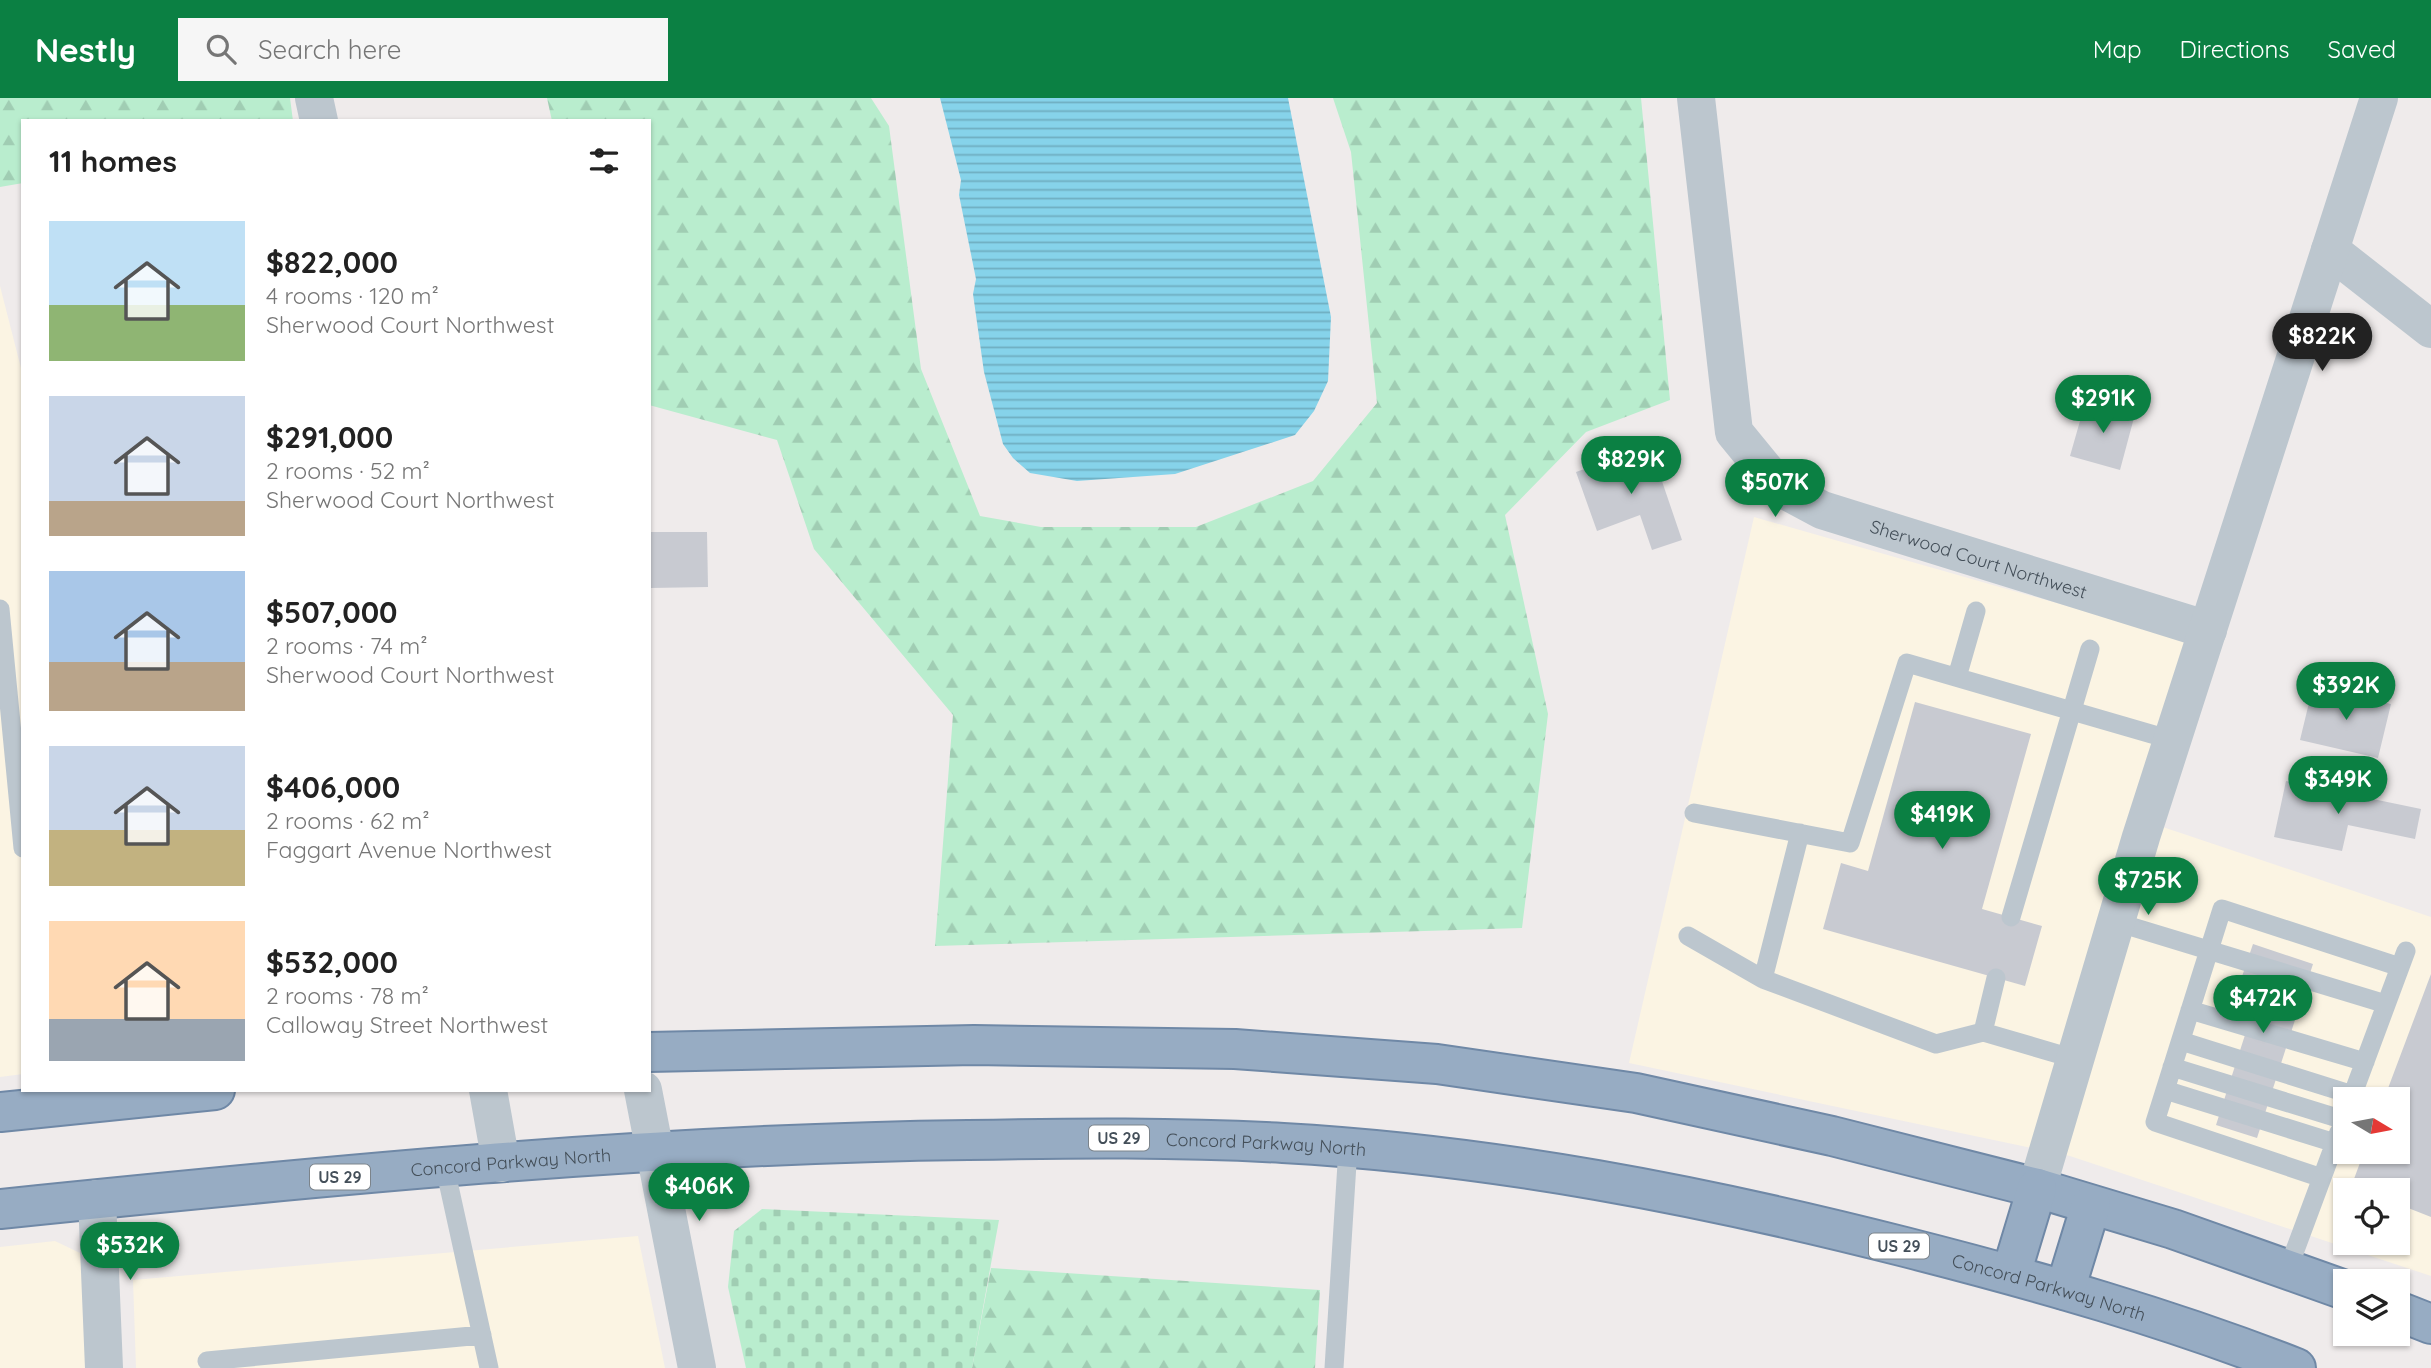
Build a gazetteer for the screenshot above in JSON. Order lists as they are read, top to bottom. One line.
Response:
{"streets":{"highway":["US 29","Concord Parkway North"],"street":["Sherwood Court Northwest"]},"north":"right","page":{"header":"Nestly","search":"Search here","nav":["Map","Directions","Saved"],"heading":"11 homes","list":[{"name":"$822,000","note":"4 rooms · 120 m² · Sherwood Court Northwest"},{"name":"$291,000","note":"2 rooms · 52 m² · Sherwood Court Northwest"},{"name":"$507,000","note":"2 rooms · 74 m² · Sherwood Court Northwest"},{"name":"$406,000","note":"2 rooms · 62 m² · Faggart Avenue Northwest"},{"name":"$532,000","note":"2 rooms · 78 m² · Calloway Street Northwest"}],"price":["$822K","$291K","$829K","$507K","$392K","$349K","$419K","$725K","$472K","$406K","$532K"]}}
